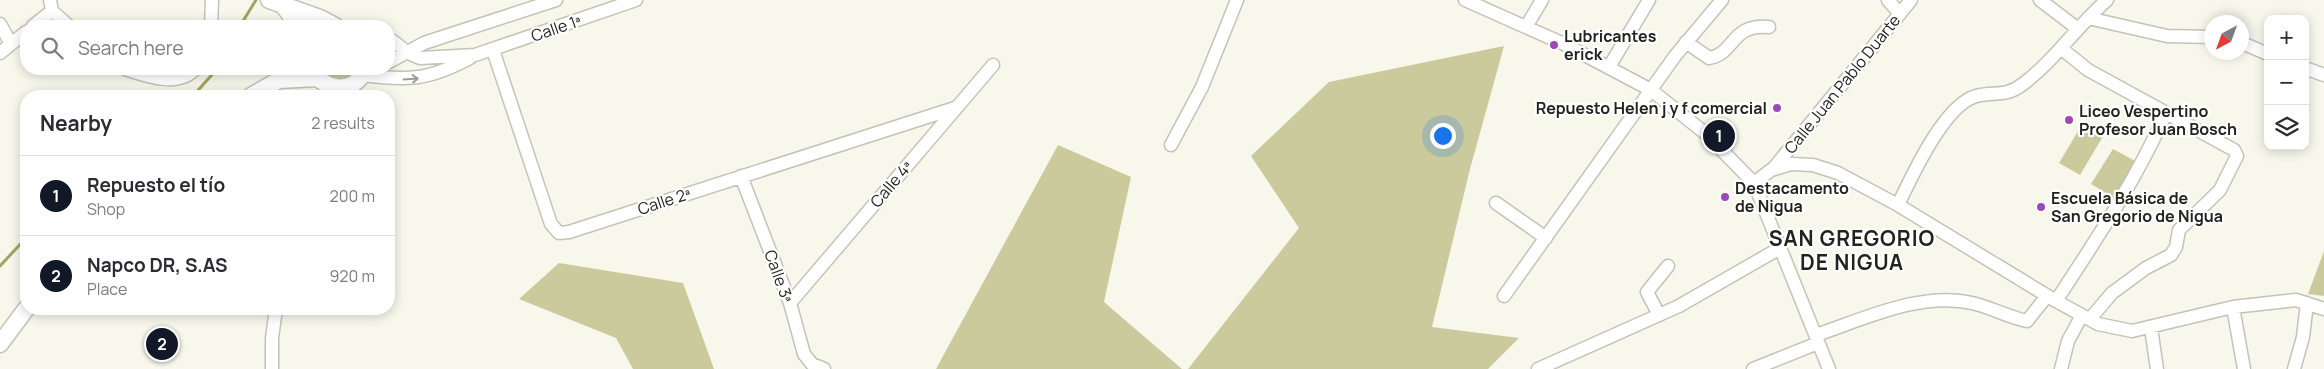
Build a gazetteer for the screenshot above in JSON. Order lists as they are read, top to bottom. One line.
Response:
{"streets":{"street":["Calle 1ª","Calle Juan Pablo Duarte","Calle 4ª","Calle 2ª","Calle 3ª"]},"crossings":[["Calle 1ª","Calle 2ª"],["Calle 4ª","Calle 2ª"],["Calle 4ª","Calle 3ª"],["Calle 2ª","Calle 3ª"]],"districts":["SAN GREGORIO DE NIGUA"],"places":["Lubricantes erick","Repuesto Helen j y f comercial","Liceo Vespertino Profesor Juan Bosch","Destacamento de Nigua","Escuela Básica de San Gregorio de Nigua"],"north":"bottom left","page":{"map_buttons":["+","−"],"search":"Search here","heading":["Nearby","2 results"],"pins":["1","2"],"list":[{"mark":"1","name":"Repuesto el tío","note":"Shop","value":"200 m"},{"mark":"2","name":"Napco DR, S.AS","note":"Place","value":"920 m"}]}}
